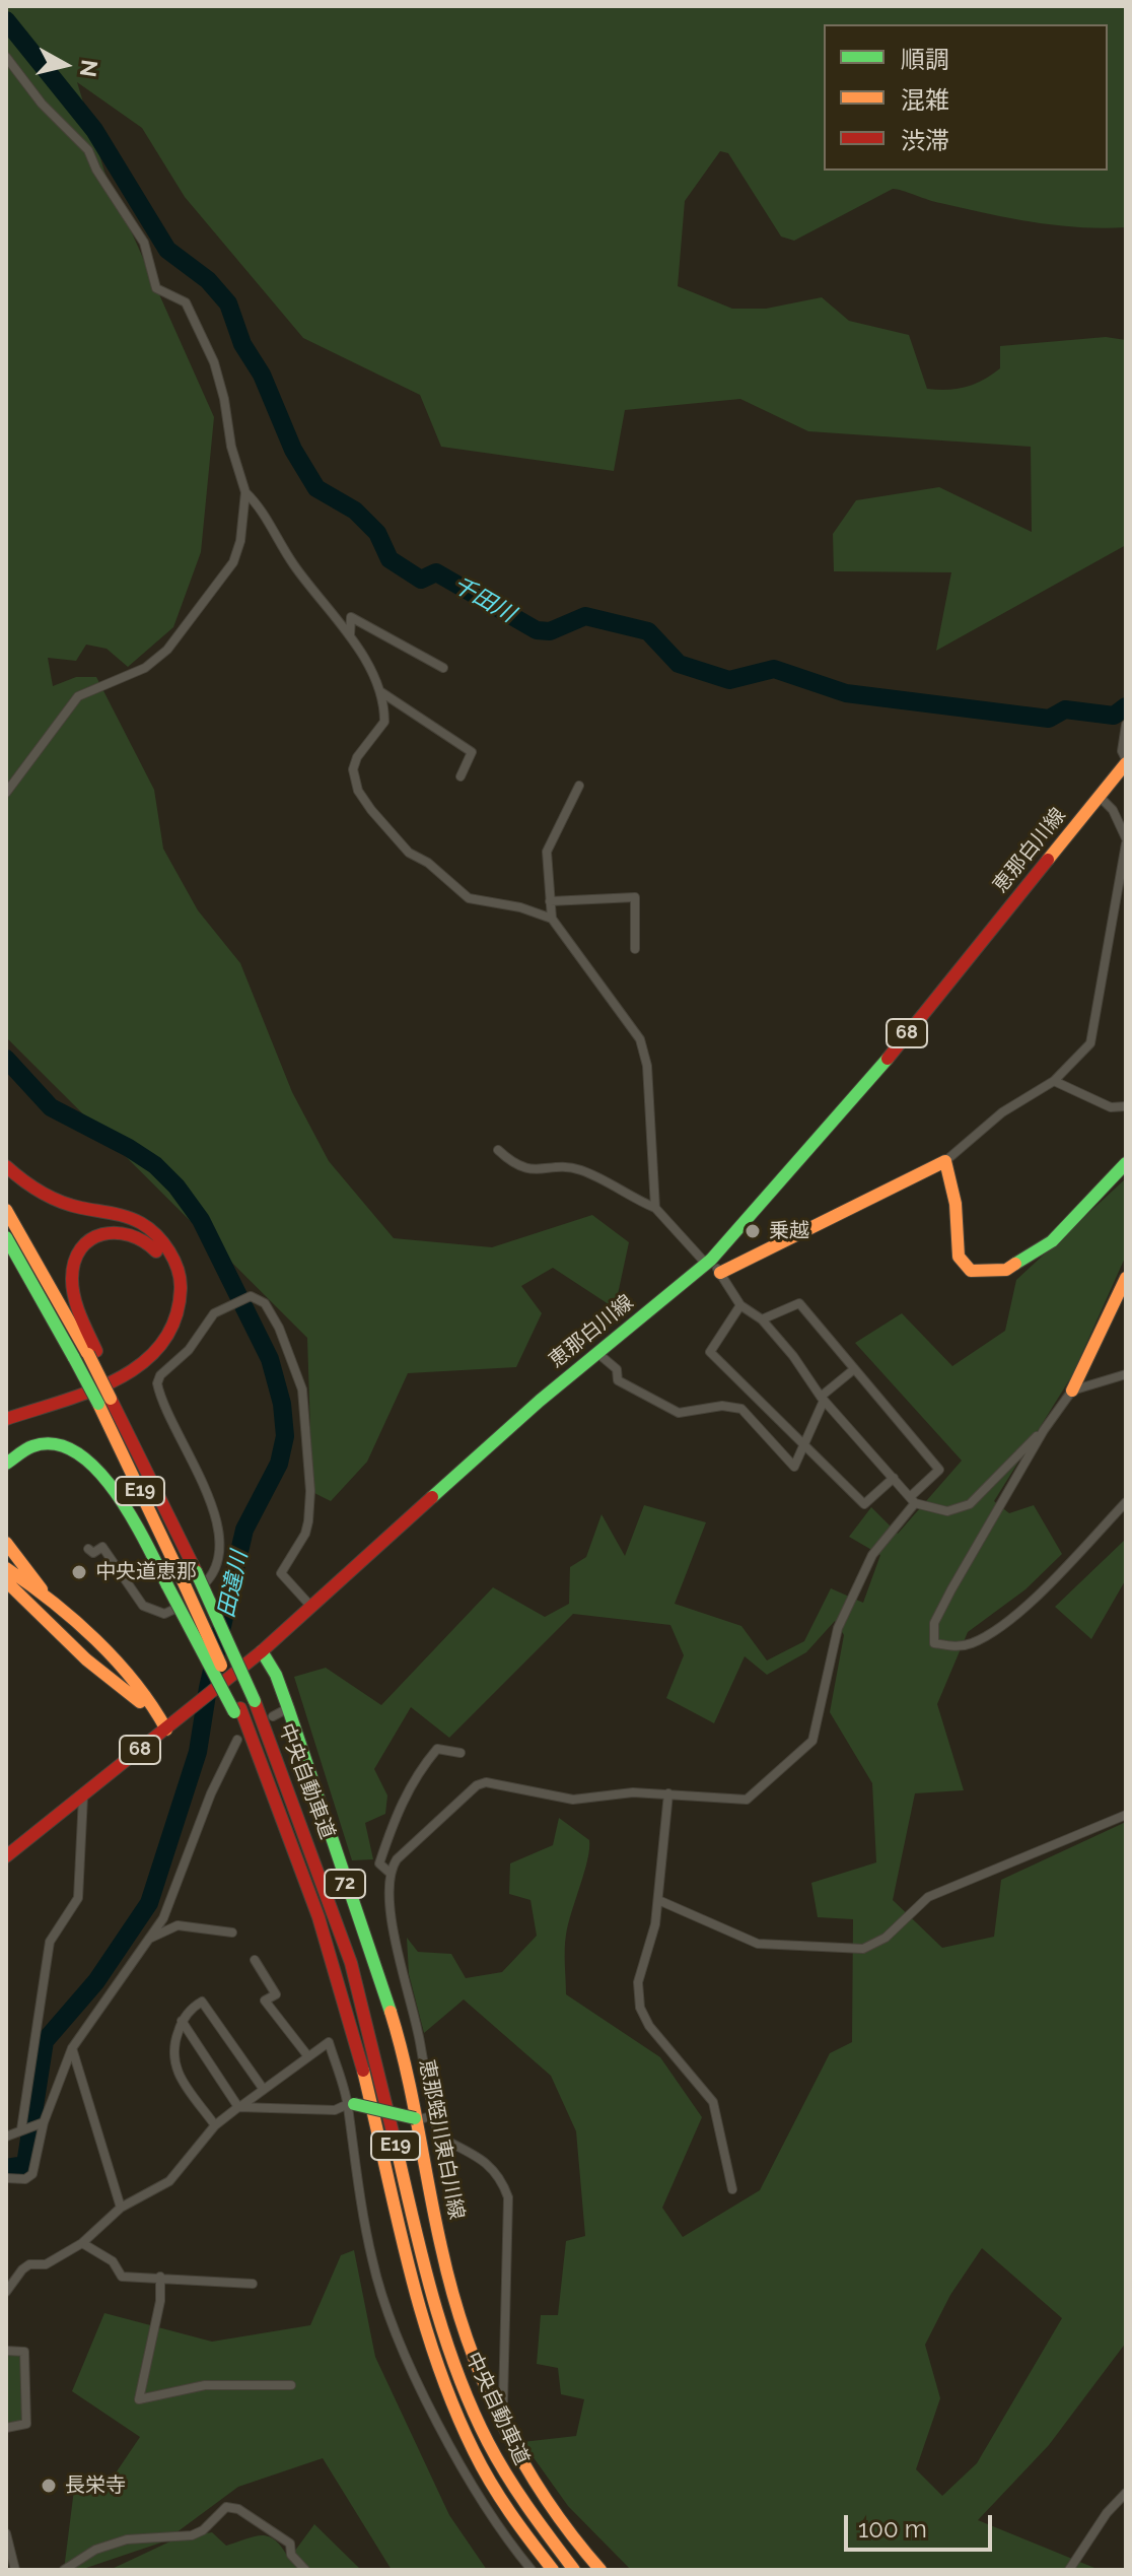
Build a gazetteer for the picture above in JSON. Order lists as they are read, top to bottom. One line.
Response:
{"streets":{"main road":["恵那白川線","68","E19","中央自動車道","72","恵那蛭川東白川線"]},"crossings":[["恵那白川線","恵那蛭川東白川線"],["E19","中央自動車道"]],"water":["千田川","田違川"],"places":["乗越","中央道恵那","長栄寺"],"legend":["順調","混雑","渋滞"],"scale_bar":"100 m","north":"right"}
